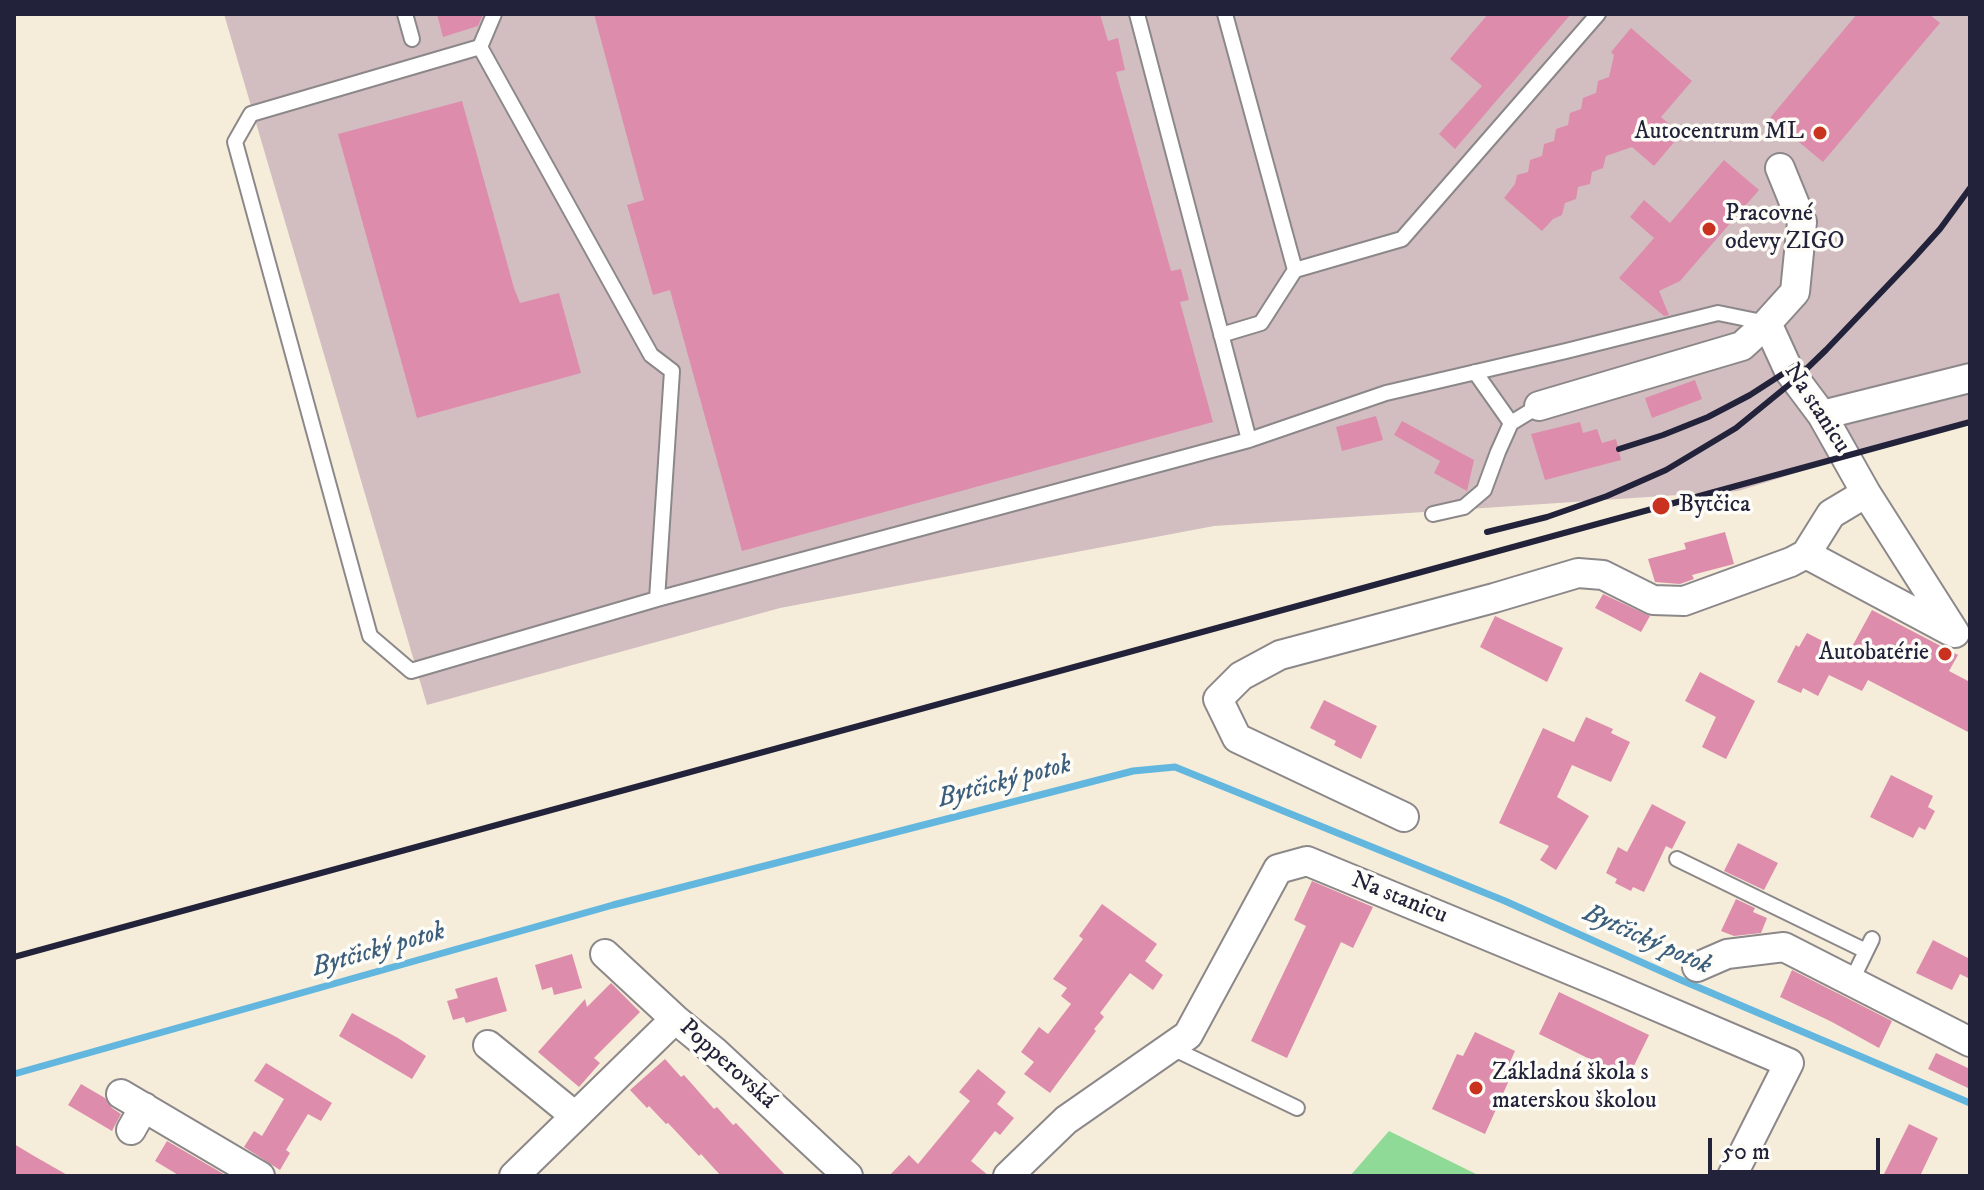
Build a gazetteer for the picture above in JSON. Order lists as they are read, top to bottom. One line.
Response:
{"streets":{"street":["Na stanicu","Popperovská"]},"water":["Bytčický potok"],"places":["Autocentrum ML","Pracovné odevy ZIGO","Bytčica","Autobatérie","Základná škola s materskou školou"],"scale_bar":"50 m"}
